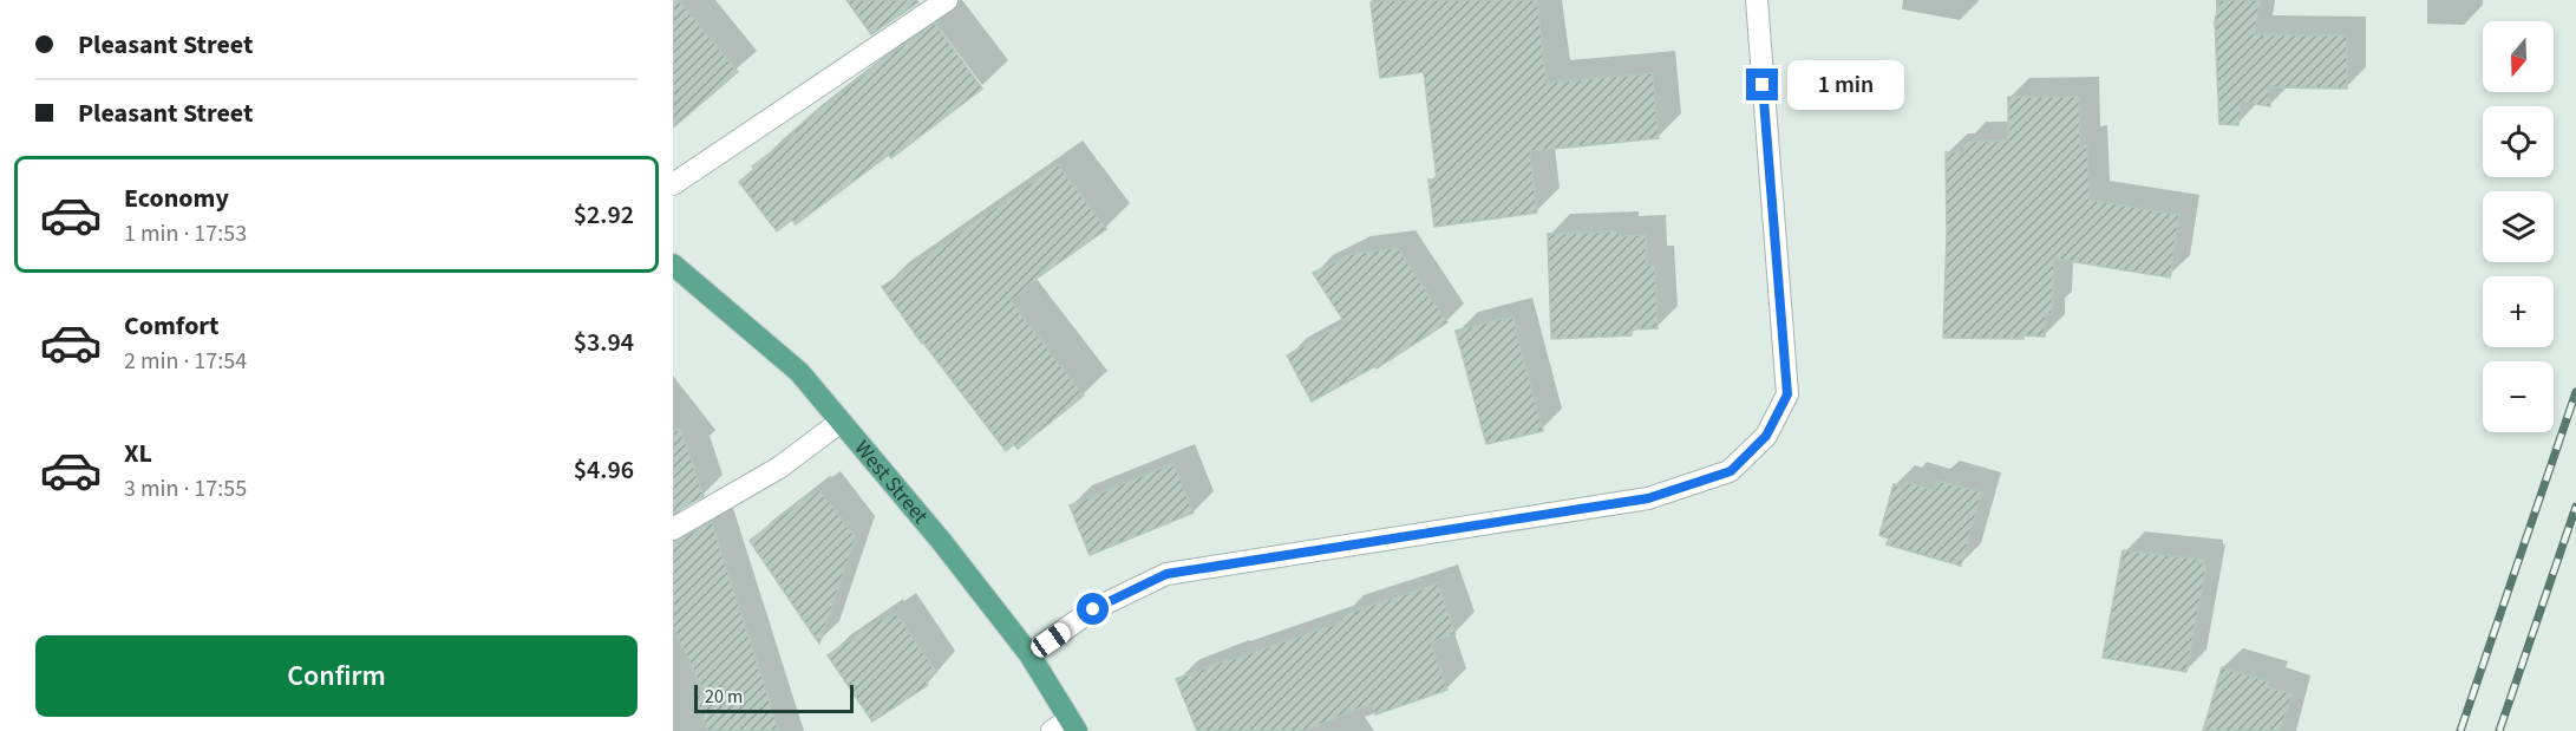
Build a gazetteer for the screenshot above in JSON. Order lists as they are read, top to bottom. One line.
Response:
{"streets":{"main road":["West Street"]},"scale_bar":"20 m","north":"bottom","page":{"banner":["Pleasant Street","Pleasant Street"],"map_buttons":["+","−"],"bubble":"1 min","list":[{"name":"Economy","note":"1 min · 17:53","value":"$2.92"},{"name":"Comfort","note":"2 min · 17:54","value":"$3.94"},{"name":"XL","note":"3 min · 17:55","value":"$4.96"}],"buttons":"Confirm","scale":"20 m"}}
